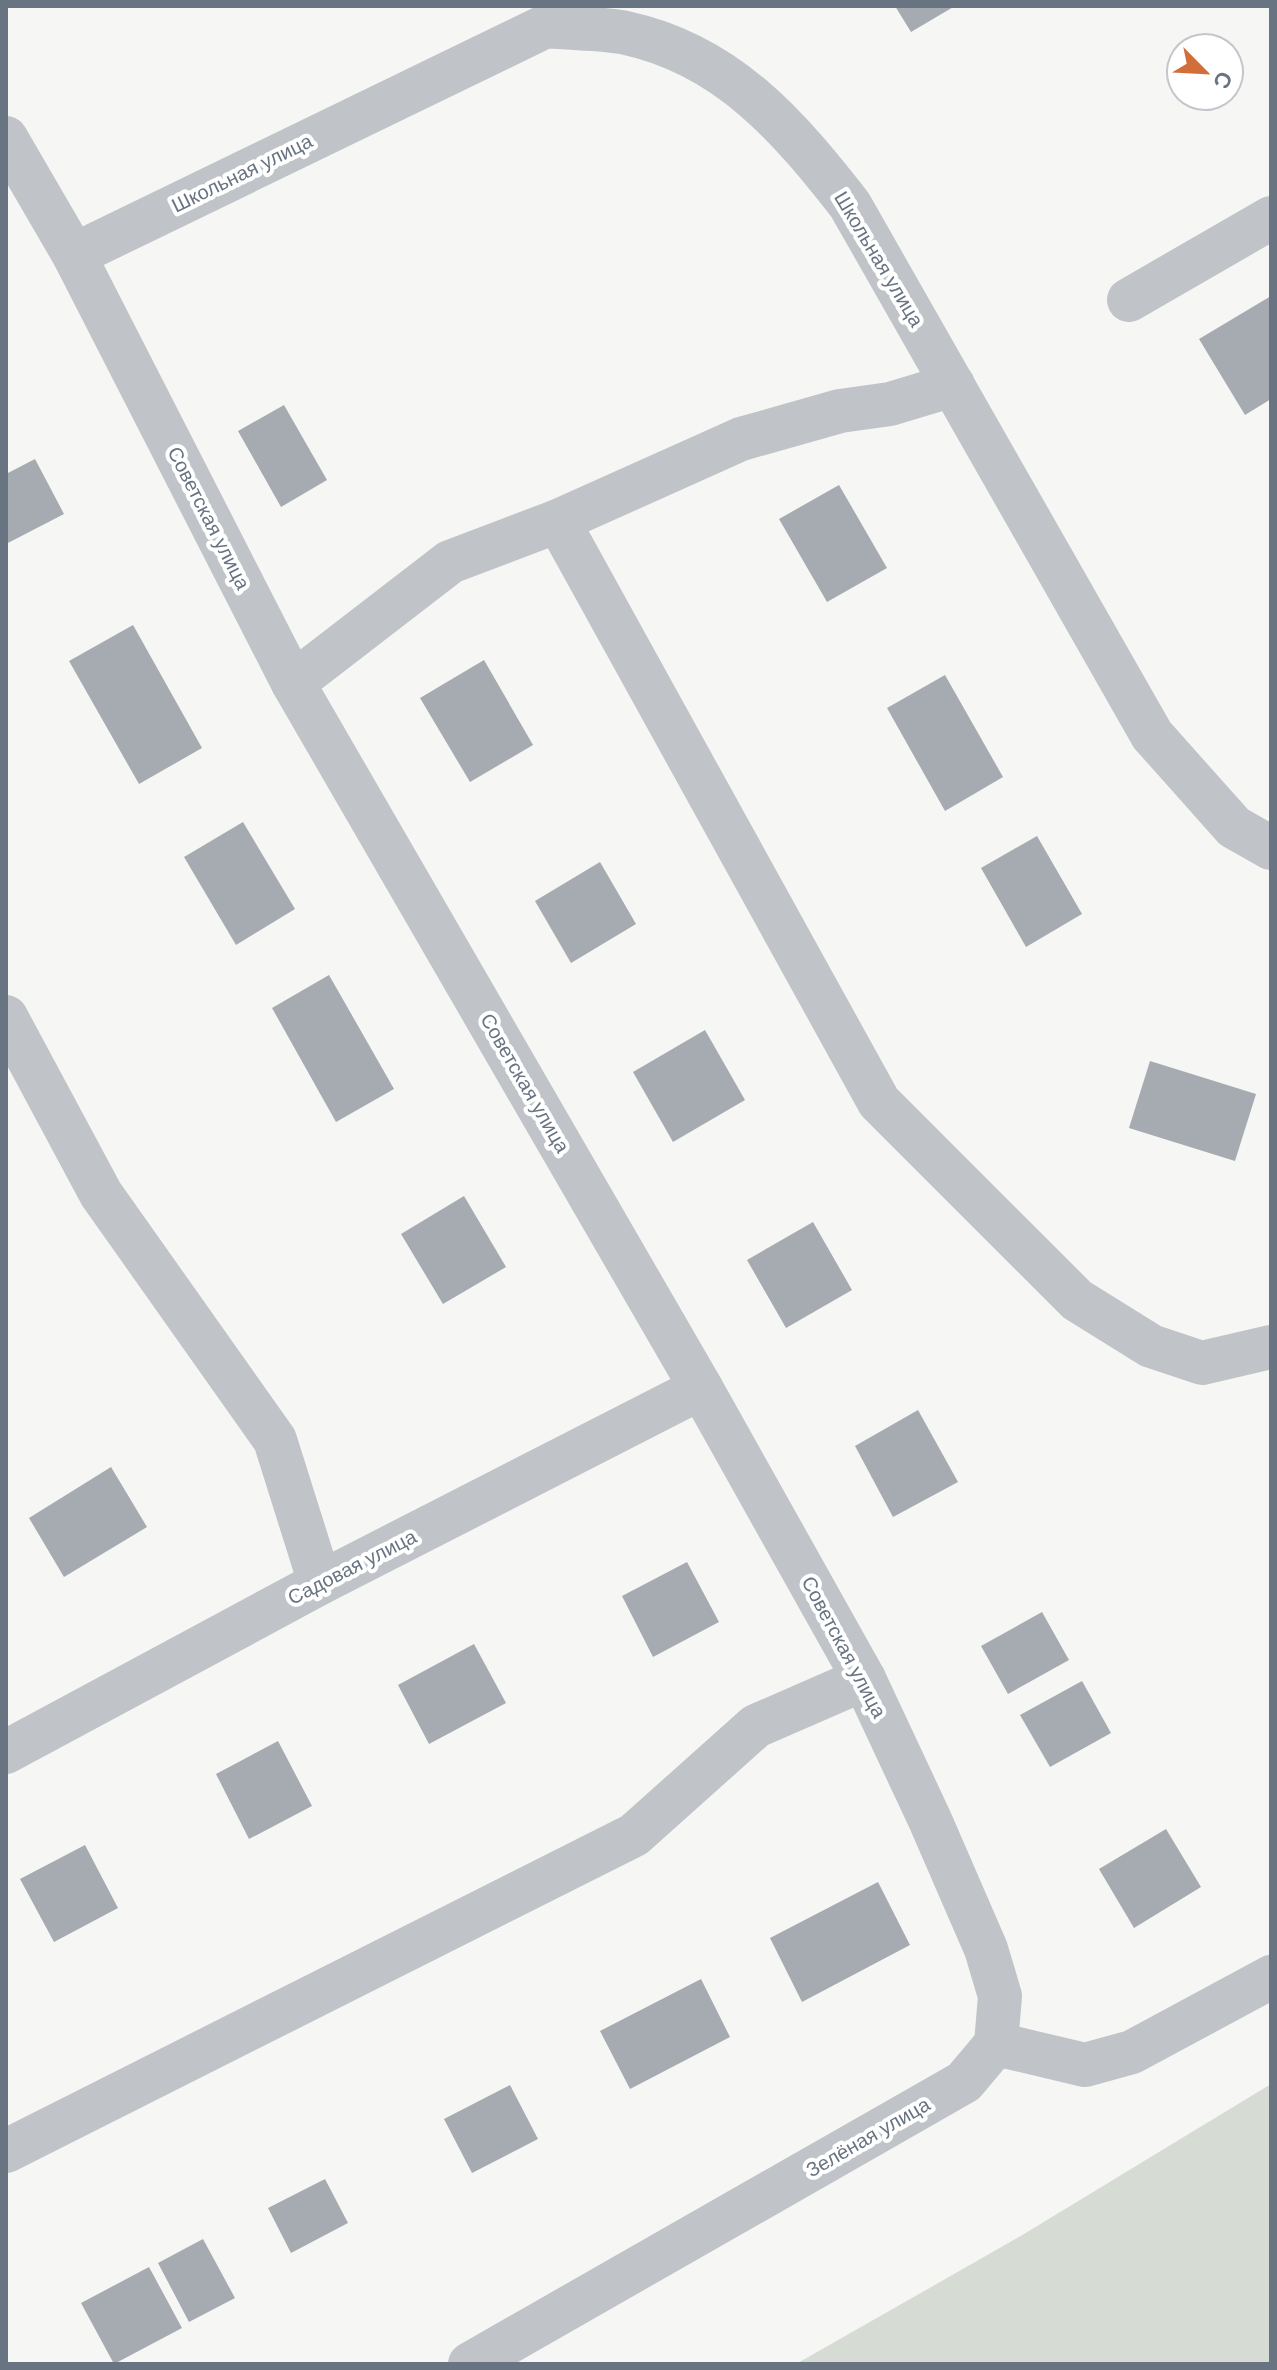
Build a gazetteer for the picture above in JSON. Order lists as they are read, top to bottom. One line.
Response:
{"streets":{"street":["Школьная улица","Советская улица","Садовая улица","Зелёная улица"]},"crossings":[["Школьная улица","Советская улица"],["Советская улица","Садовая улица"],["Советская улица","Зелёная улица"]],"north":"bottom right"}
